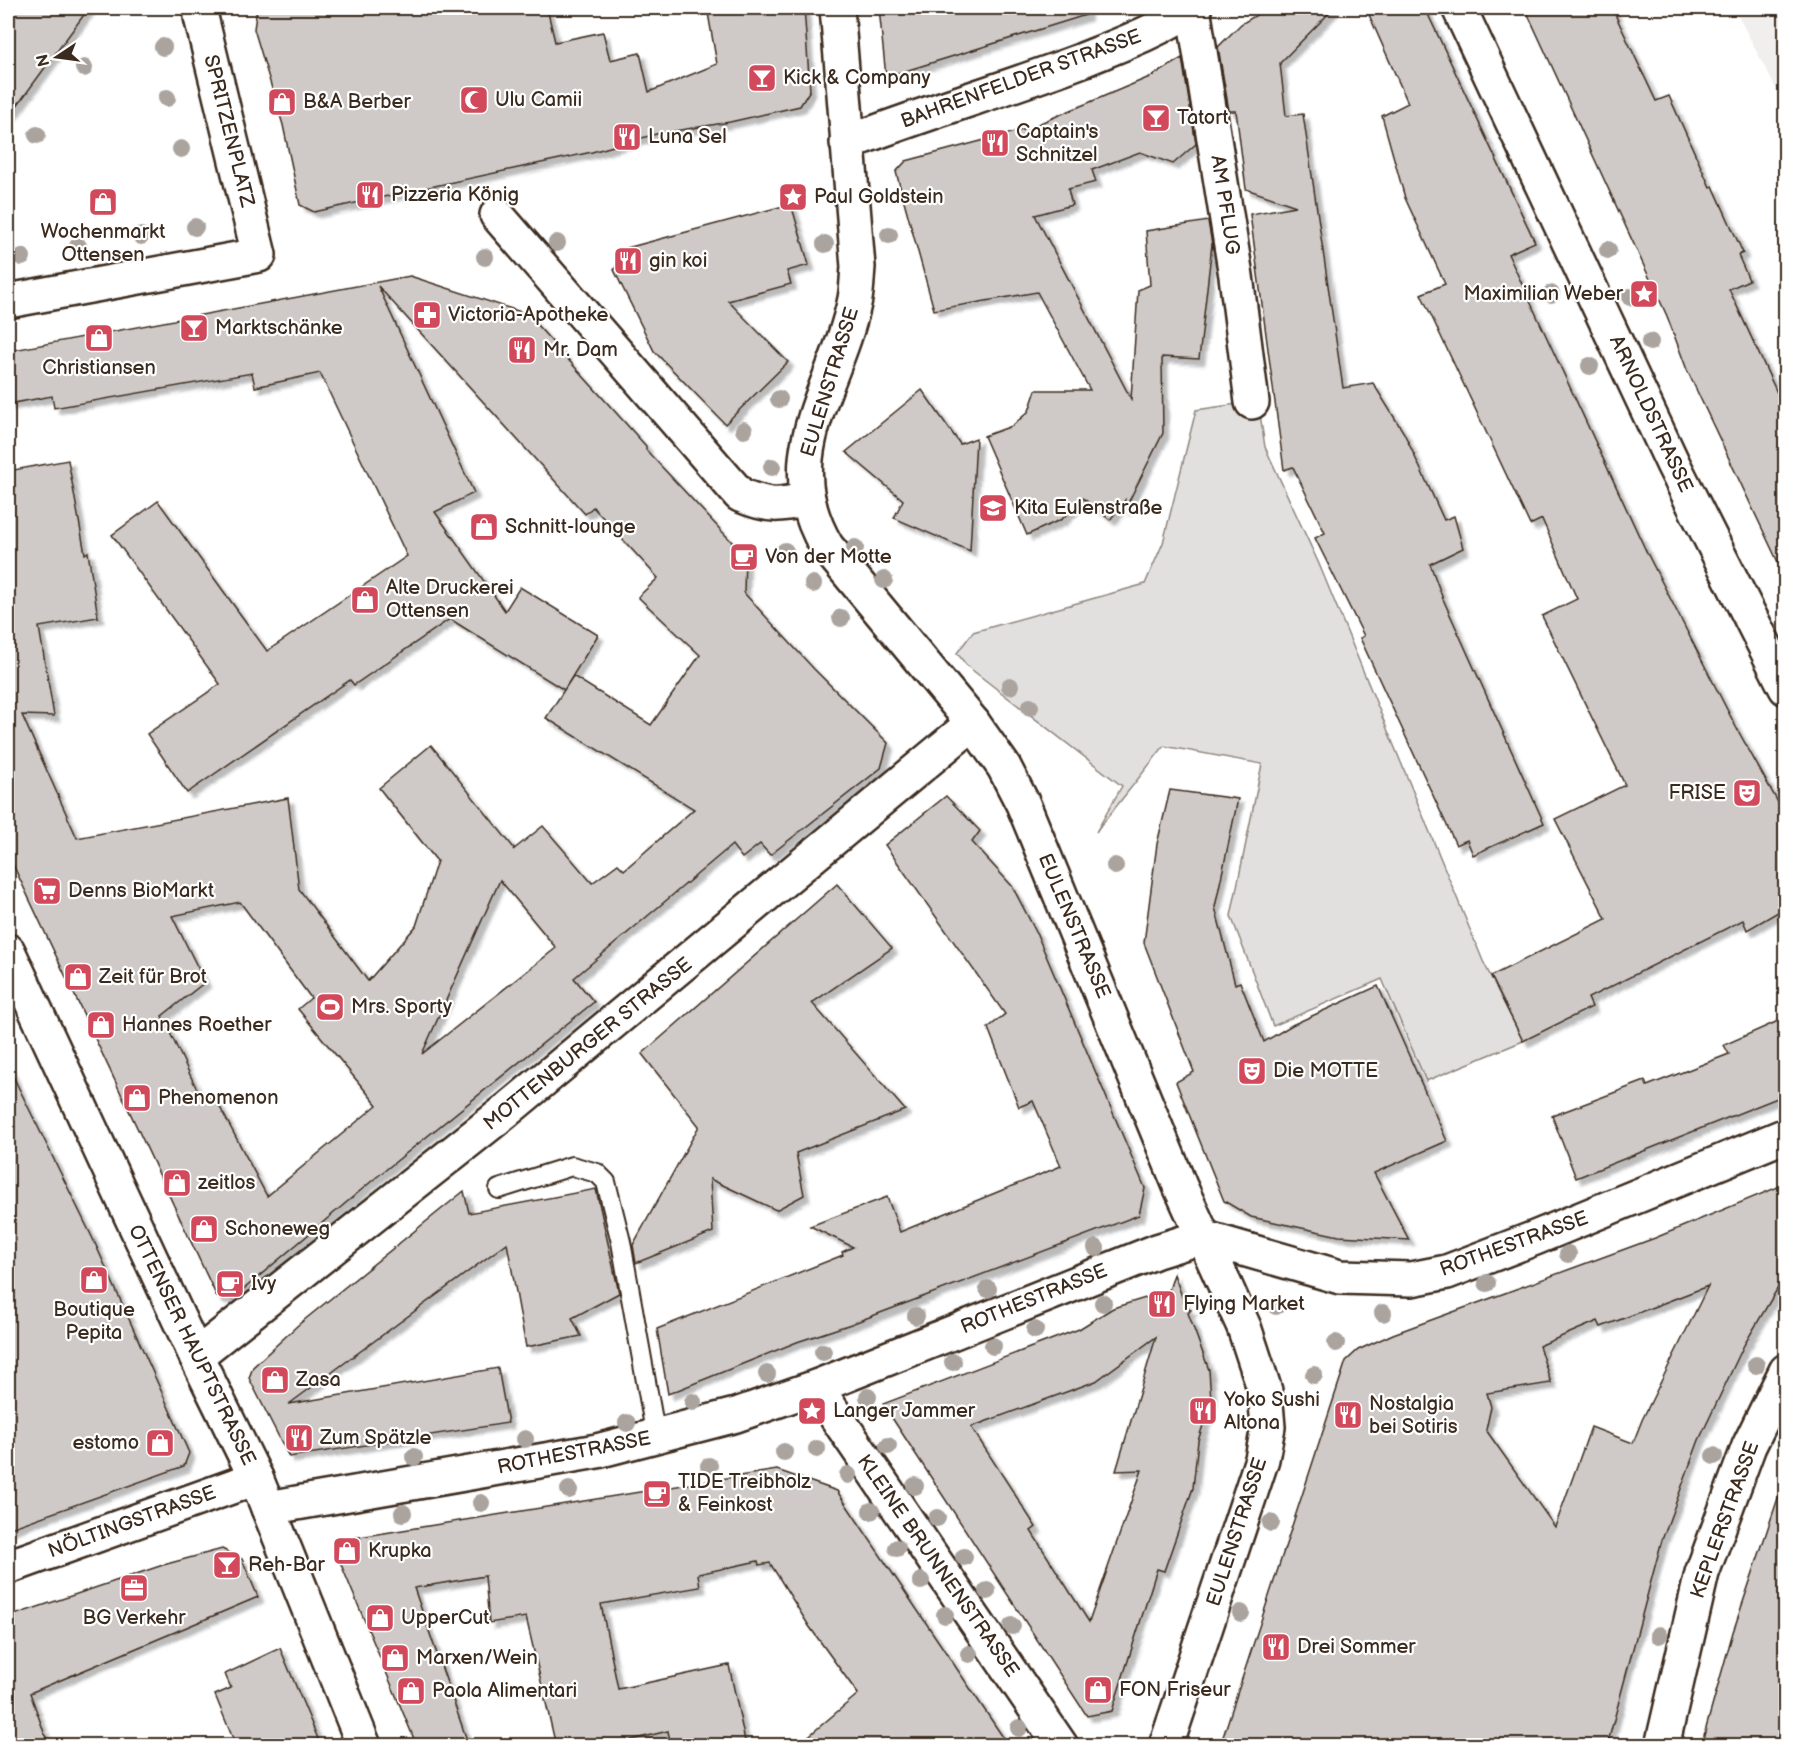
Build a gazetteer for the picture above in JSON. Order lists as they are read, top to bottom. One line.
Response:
{"streets":{"street":["BAHRENFELDER STRASSE","SPRITZENPLATZ","AM PFLUG","EULENSTRASSE","ARNOLDSTRASSE","MOTTENBURGER STRASSE","ROTHESTRASSE","OTTENSER HAUPTSTRASSE","KEPLERSTRASSE","NÖLTINGSTRASSE","KLEINE BRUNNENSTRASSE"]},"crossings":[["BAHRENFELDER STRASSE","AM PFLUG"],["BAHRENFELDER STRASSE","EULENSTRASSE"],["EULENSTRASSE","MOTTENBURGER STRASSE"],["EULENSTRASSE","ROTHESTRASSE"],["MOTTENBURGER STRASSE","OTTENSER HAUPTSTRASSE"],["ROTHESTRASSE","OTTENSER HAUPTSTRASSE"],["ROTHESTRASSE","KLEINE BRUNNENSTRASSE"],["OTTENSER HAUPTSTRASSE","NÖLTINGSTRASSE"]],"places":{"bar":["Kick & Company","Tatort","Marktschänke","Reh-Bar"],"mosque":["Ulu Camii"],"shop":["B&A Berber","Wochenmarkt Ottensen","Christiansen","Schnitt-lounge","Alte Druckerei Ottensen","Zeit für Brot","Hannes Roether","Phenomenon","zeitlos","Schoneweg","Boutique Pepita","Zasa","estomo","Krupka","UpperCut","Marxen/Wein","FON Friseur","Paola Alimentari"],"restaurant":["Luna Sel","Captain's Schnitzel","Pizzeria König","gin koi","Mr. Dam","Flying Market","Yoko Sushi Altona","Nostalgia bei Sotiris","Zum Spätzle","Drei Sommer"],"place":["Paul Goldstein","Maximilian Weber","Langer Jammer"],"pharmacy":["Victoria-Apotheke"],"school or university":["Kita Eulenstraße"],"cafe":["Von der Motte","Ivy","TIDE Treibholz & Feinkost"],"theatre":["FRISE","Die MOTTE"],"supermarket":["Denns BioMarkt"],"sports":["Mrs. Sporty"],"office":["BG Verkehr"]},"north":"left"}
